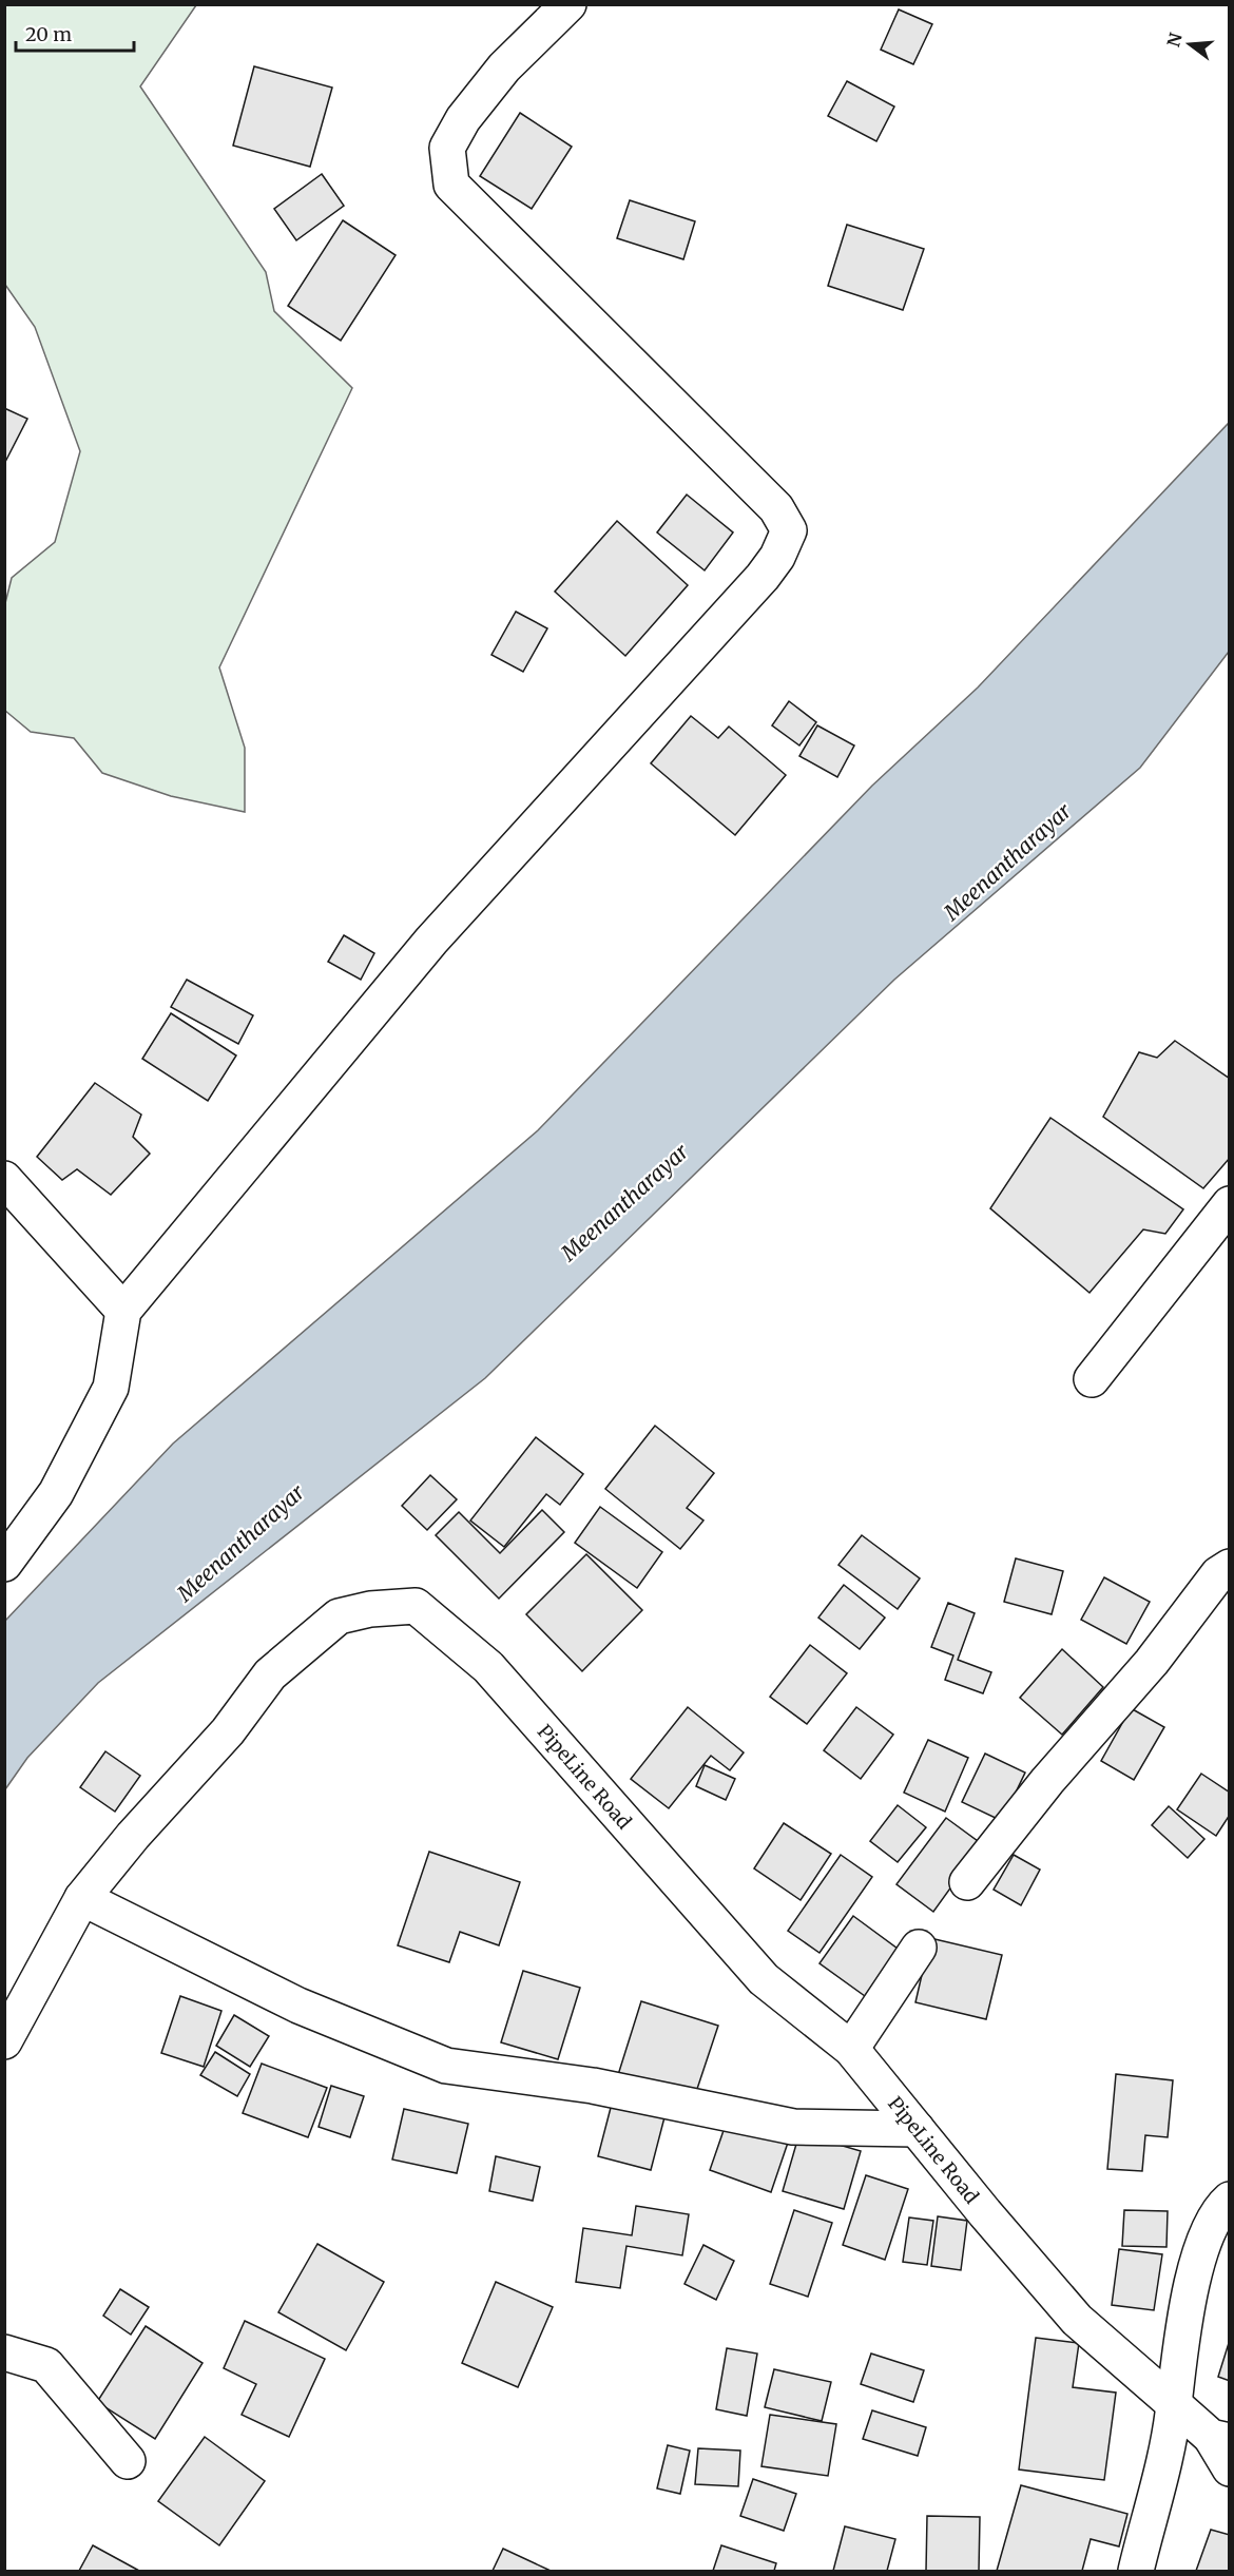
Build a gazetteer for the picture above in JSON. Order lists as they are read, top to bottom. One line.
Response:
{"streets":{"street":["PipeLine Road"]},"water":["Meenantharayar"],"scale_bar":"20 m","north":"left"}
